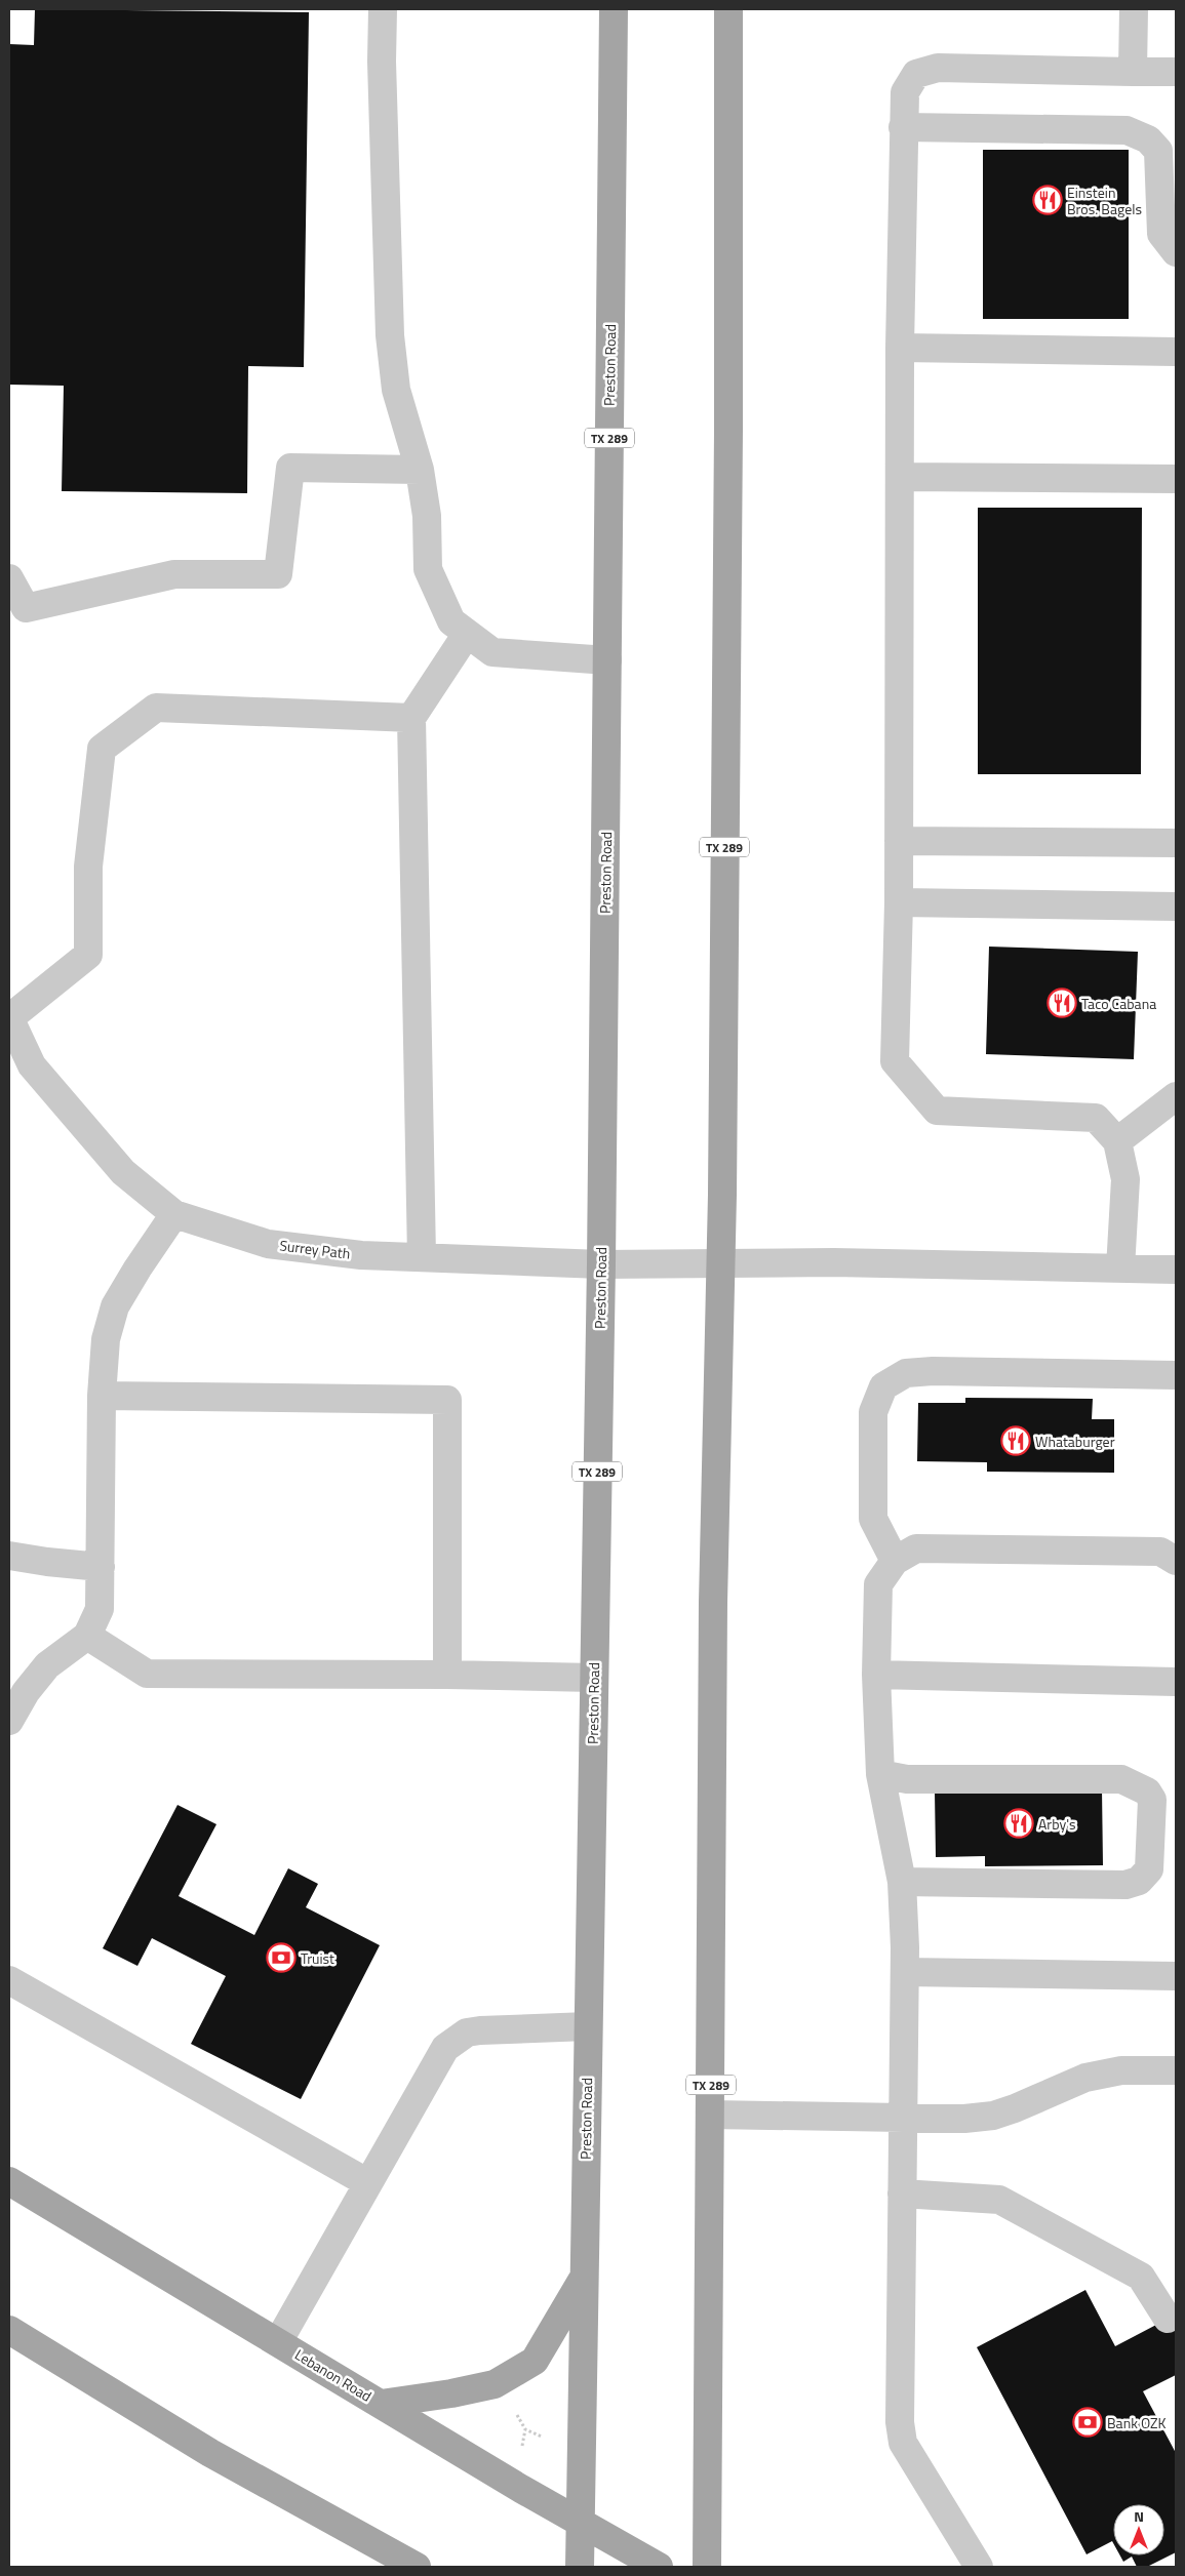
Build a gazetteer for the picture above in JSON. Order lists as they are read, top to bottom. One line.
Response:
{"streets":{"main road":["Preston Road","TX 289","Lebanon Road"],"street":["Surrey Path"]},"crossings":[["Preston Road","Surrey Path"],["Preston Road","Lebanon Road"],["TX 289","Surrey Path"]],"places":{"restaurant":["Einstein Bros. Bagels","Taco Cabana","Whataburger","Arby's"],"bank":["Truist","Bank OZK"]},"north":"top"}
